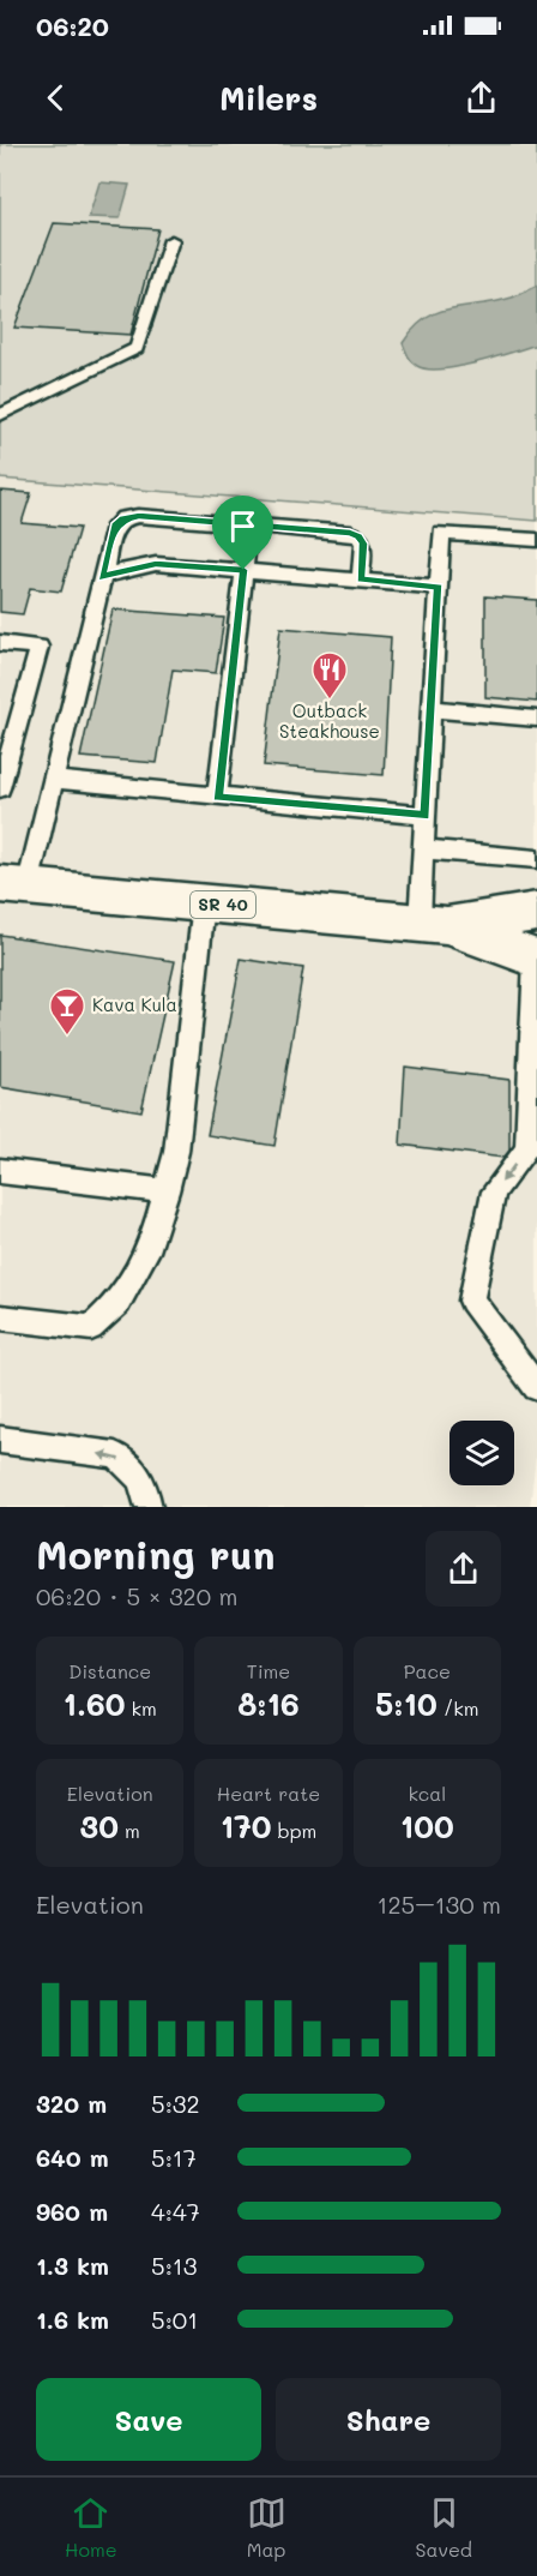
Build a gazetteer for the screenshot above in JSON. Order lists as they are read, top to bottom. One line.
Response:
{"streets":{"main road":["SR 40"]},"places":{"restaurant":["Outback Steakhouse"],"bar":["Kava Kula"]},"page":{"status":"06:20","header":"Milers","heading":["Morning run","06:20 · 5 × 320 m"],"stats":[["Distance","1.60 km"],["Time","8:16"],["Pace","5:10 /km"],["Elevation","30 m"],["Heart rate","170 bpm"],["kcal","100"]],"chart":["Elevation","125–130 m"],"list":[{"name":"320 m","note":"5:32"},{"name":"640 m","note":"5:17"},{"name":"960 m","note":"4:47"},{"name":"1.3 km","note":"5:13"},{"name":"1.6 km","note":"5:01"}],"buttons":["Save","Share"],"tabs":["Home","Map","Saved"]}}
